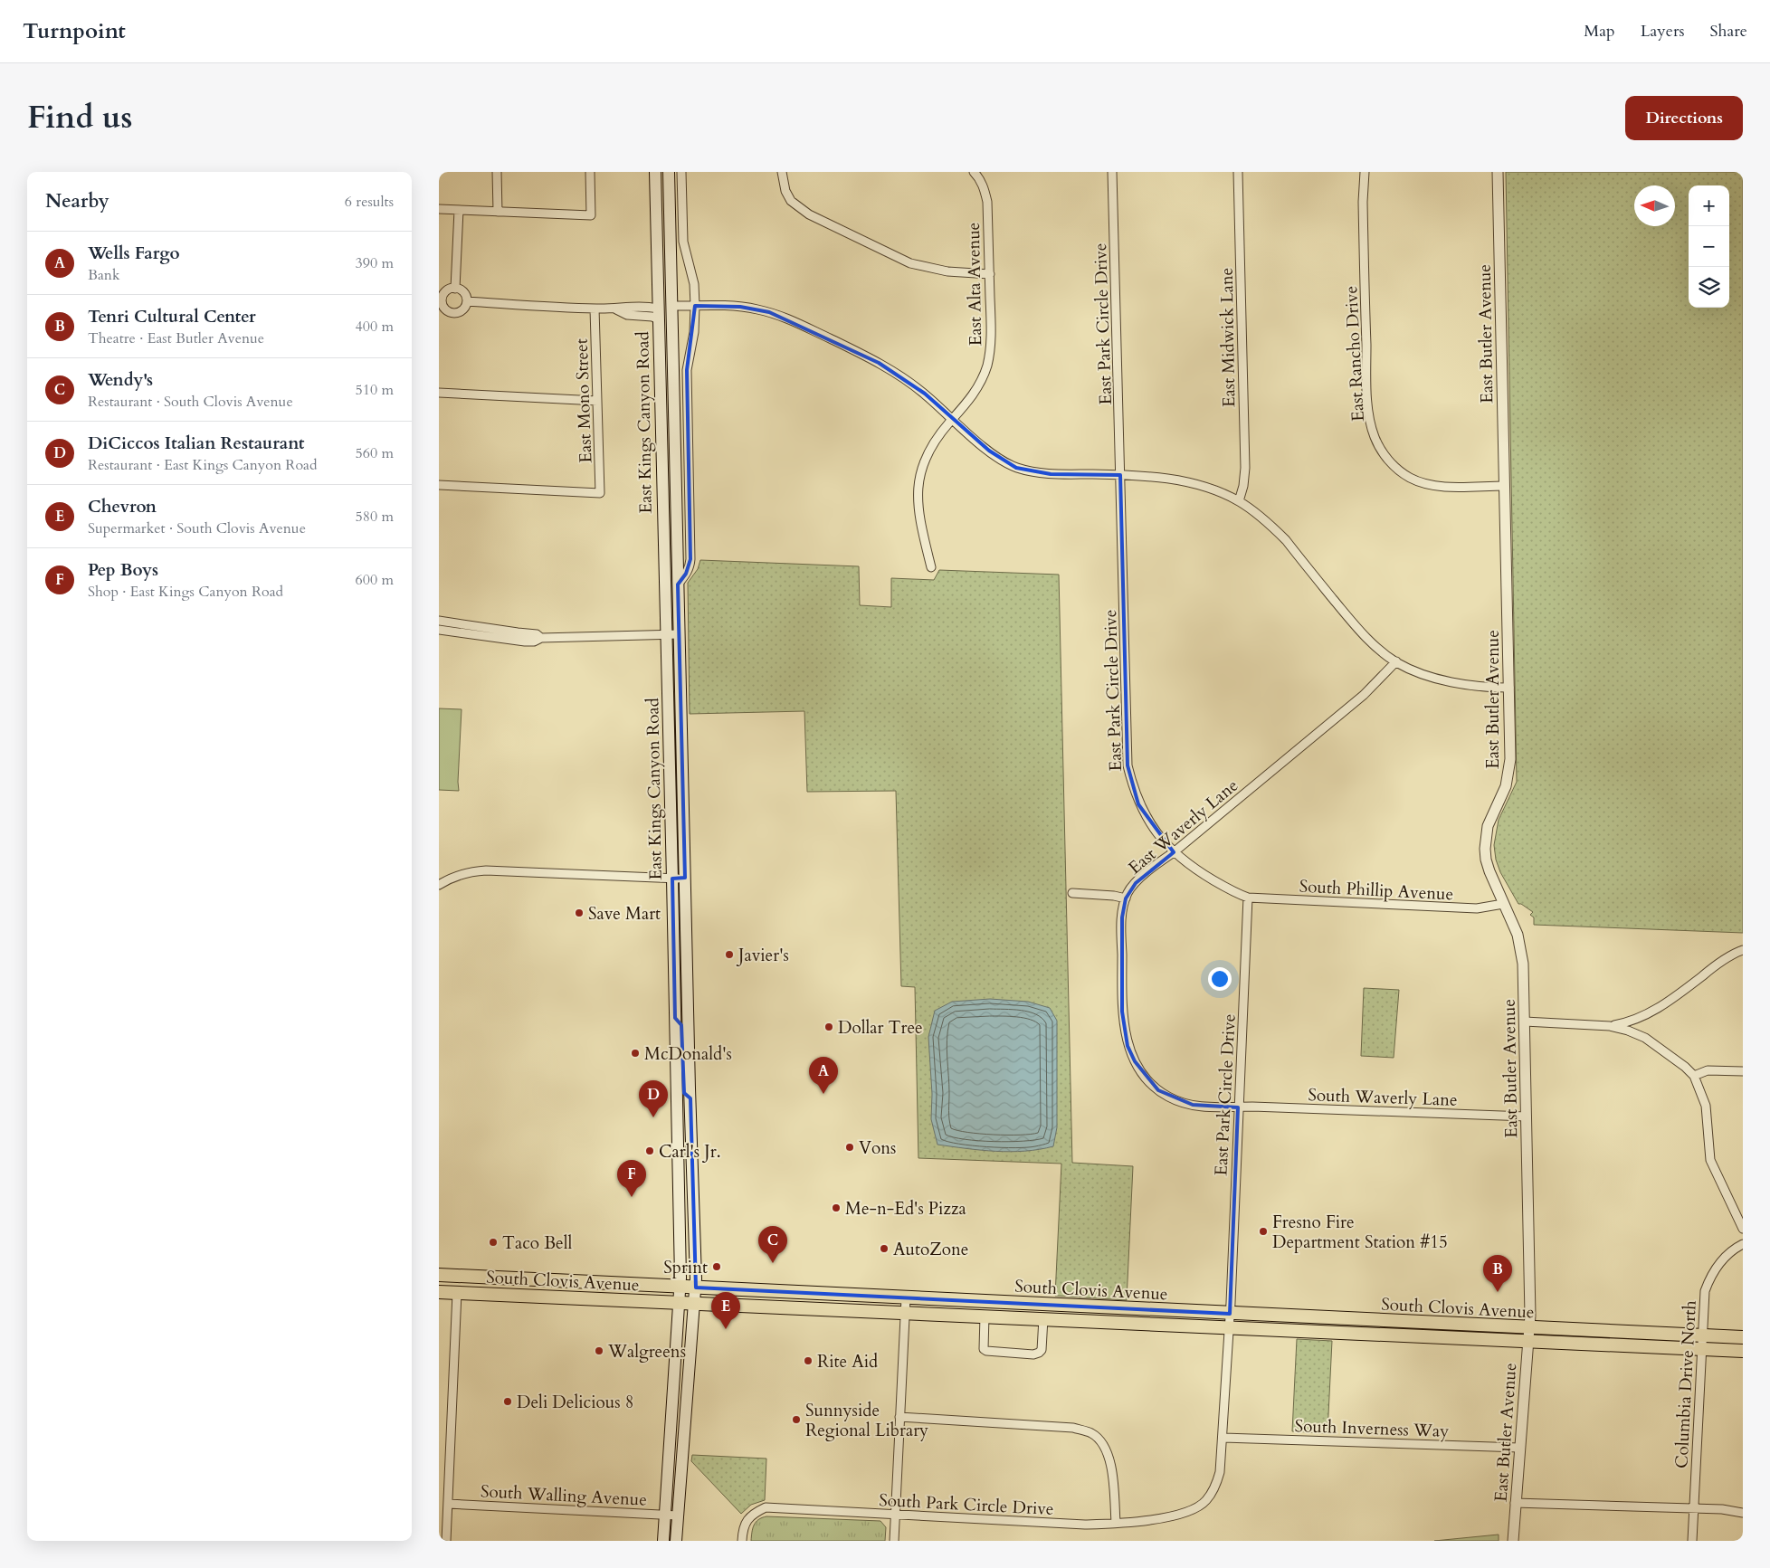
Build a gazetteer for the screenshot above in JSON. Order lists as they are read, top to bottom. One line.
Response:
{"streets":{"main road":["East Kings Canyon Road","South Clovis Avenue"],"street":["East Alta Avenue","East Park Circle Drive","East Butler Avenue","East Midwick Lane","East Rancho Drive","East Mono Street","East Waverly Lane","South Phillip Avenue","South Waverly Lane","Columbia Drive North","South Inverness Way","South Walling Avenue","South Park Circle Drive"]},"crossings":[["East Park Circle Drive","East Waverly Lane"],["East Park Circle Drive","South Phillip Avenue"],["East Park Circle Drive","South Waverly Lane"],["East Park Circle Drive","South Clovis Avenue"],["East Park Circle Drive","South Inverness Way"],["East Park Circle Drive","South Park Circle Drive"],["East Butler Avenue","East Rancho Drive"],["East Butler Avenue","South Phillip Avenue"],["East Butler Avenue","South Waverly Lane"],["East Butler Avenue","South Clovis Avenue"],["East Butler Avenue","South Inverness Way"],["East Kings Canyon Road","South Clovis Avenue"],["East Kings Canyon Road","South Walling Avenue"],["East Waverly Lane","South Waverly Lane"],["South Clovis Avenue","Columbia Drive North"]],"places":["Save Mart","Javier's","Dollar Tree","McDonald's","Vons","Carl's Jr.","Me-n-Ed's Pizza","Fresno Fire Department Station #15","Taco Bell","AutoZone","Sprint","Walgreens","Rite Aid","Deli Delicious 8","Sunnyside Regional Library"],"north":"left","page":{"header":"Turnpoint","nav":["Map","Layers","Share"],"title":"Find us","buttons":"Directions","heading":["Nearby","6 results"],"map_buttons":["+","−"],"list":[{"mark":"A","name":"Wells Fargo","note":"Bank","value":"390 m"},{"mark":"B","name":"Tenri Cultural Center","note":"Theatre · East Butler Avenue","value":"400 m"},{"mark":"C","name":"Wendy's","note":"Restaurant · South Clovis Avenue","value":"510 m"},{"mark":"D","name":"DiCiccos Italian Restaurant","note":"Restaurant · East Kings Canyon Road","value":"560 m"},{"mark":"E","name":"Chevron","note":"Supermarket · South Clovis Avenue","value":"580 m"},{"mark":"F","name":"Pep Boys","note":"Shop · East Kings Canyon Road","value":"600 m"}],"pins":["A","D","F","C","B","E"]}}
